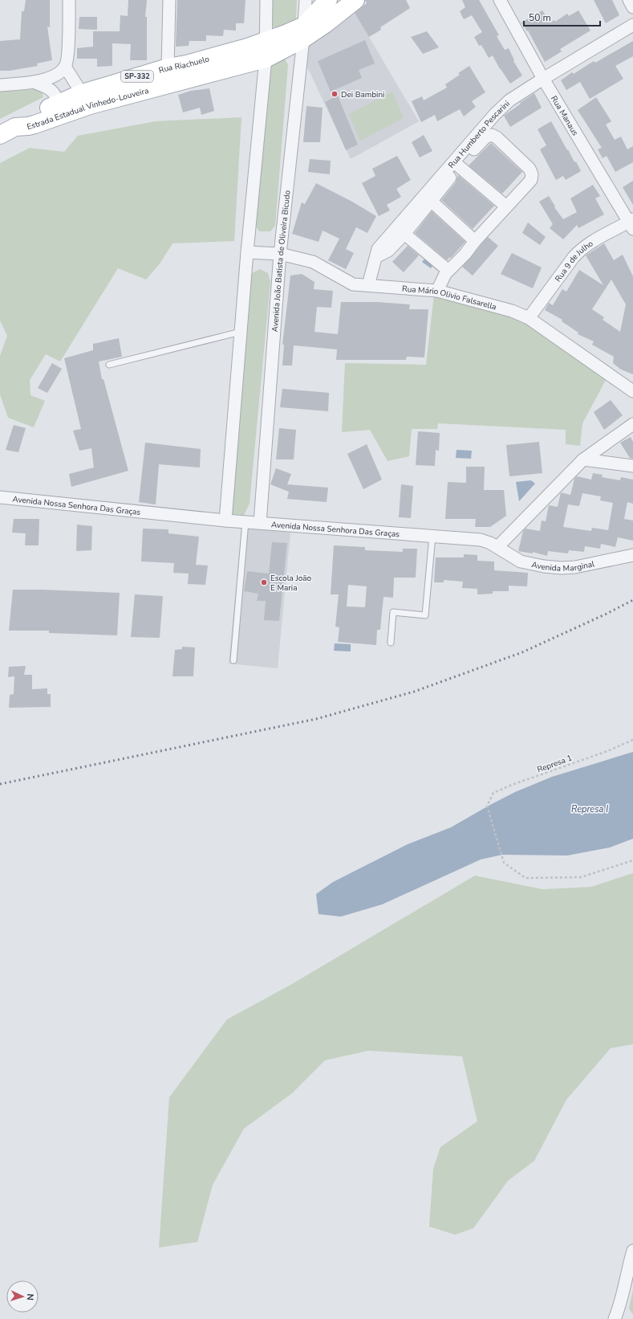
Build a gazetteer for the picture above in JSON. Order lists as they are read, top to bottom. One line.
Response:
{"streets":{"main road":["Rua Riachuelo","SP-332","Estrada Estadual Vinhedo-Louveira"],"street":["Rua Manaus","Rua Humberto Pescarini","Avenida João Batista de Oliveira Bicudo","Rua 9 de Julho","Rua Mário Olivio Falsarella","Avenida Nossa Senhora Das Graças","Avenida Marginal"],"path":["Represa 1"]},"crossings":[["Rua Riachuelo","SP-332"],["Rua Riachuelo","Estrada Estadual Vinhedo-Louveira"],["Rua Riachuelo","Avenida João Batista de Oliveira Bicudo"],["SP-332","Estrada Estadual Vinhedo-Louveira"],["SP-332","Avenida João Batista de Oliveira Bicudo"],["Estrada Estadual Vinhedo-Louveira","Avenida João Batista de Oliveira Bicudo"],["Rua Manaus","Rua Humberto Pescarini"],["Rua Manaus","Rua 9 de Julho"],["Rua Humberto Pescarini","Rua Mário Olivio Falsarella"],["Avenida João Batista de Oliveira Bicudo","Rua Mário Olivio Falsarella"],["Avenida João Batista de Oliveira Bicudo","Avenida Nossa Senhora Das Graças"],["Rua 9 de Julho","Rua Mário Olivio Falsarella"],["Avenida Nossa Senhora Das Graças","Avenida Marginal"]],"water":["Represa I"],"places":["Dei Bambini","Escola João E Maria"],"scale_bar":"50 m","north":"right"}
